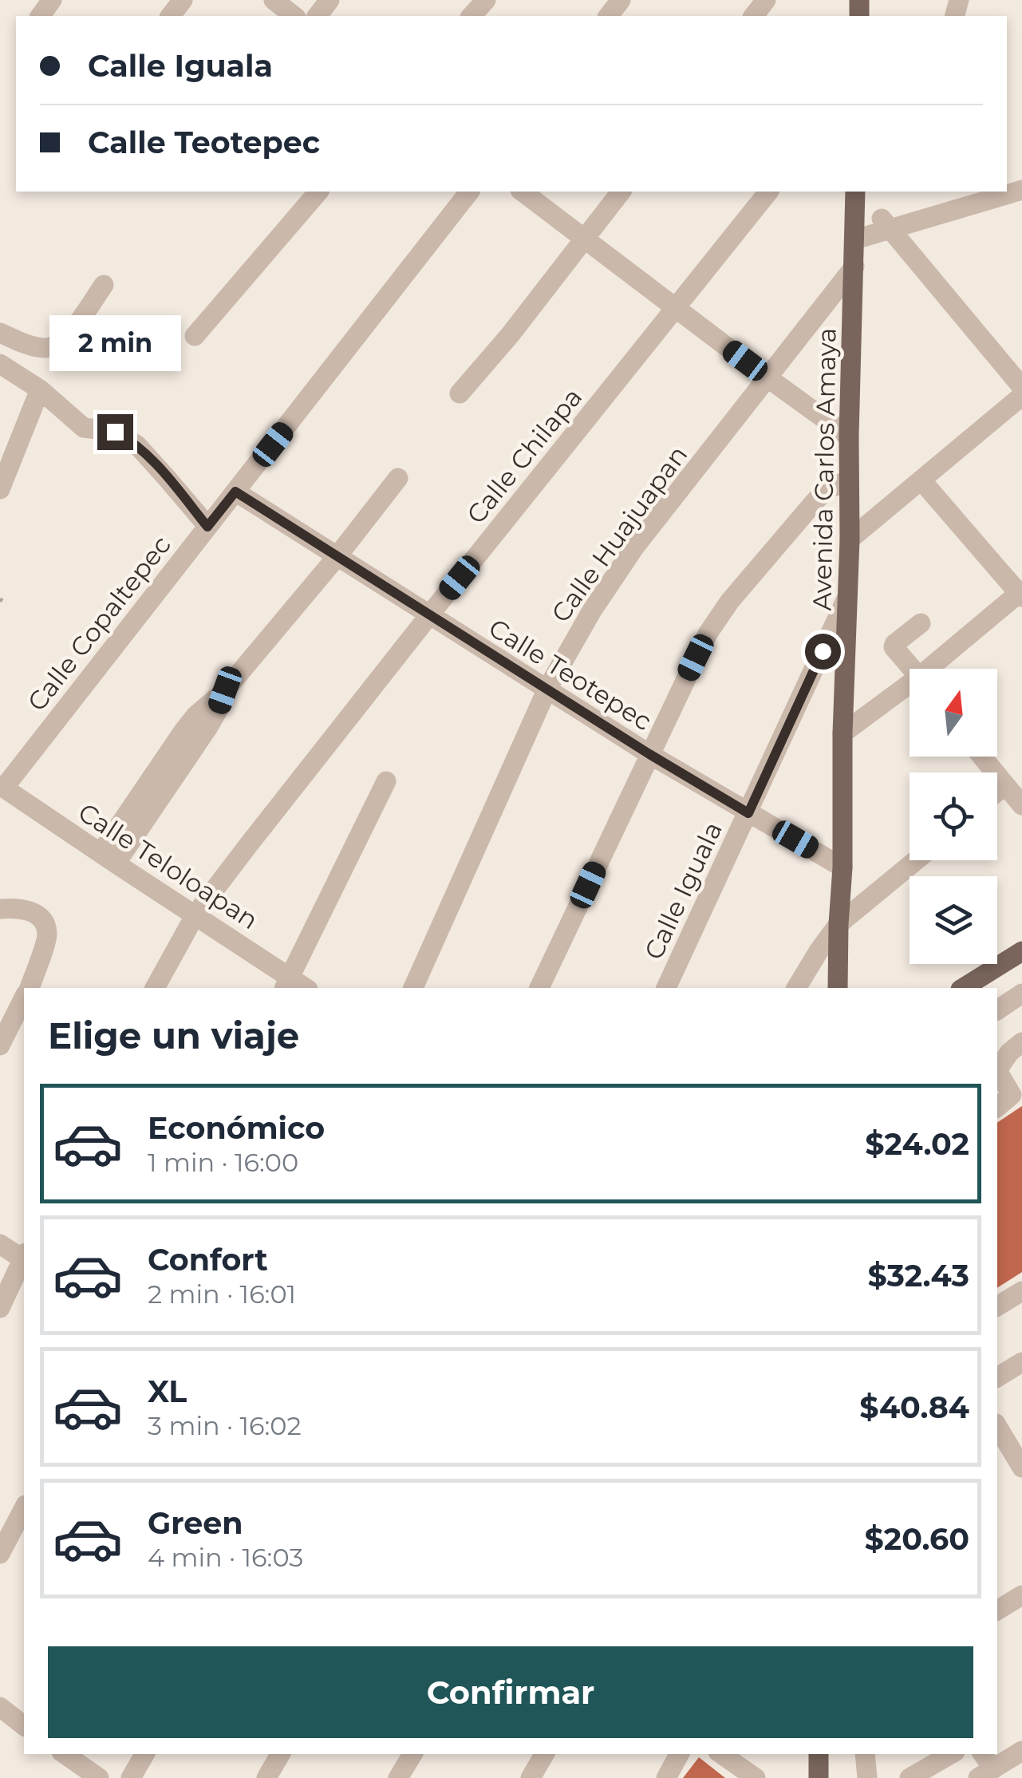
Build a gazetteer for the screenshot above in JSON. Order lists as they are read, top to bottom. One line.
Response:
{"streets":{"main road":["Avenida Carlos Amaya"],"street":["Calle Chilapa","Calle Huajuapan","Calle Copaltepec","Calle Teotepec","Calle Teloloapan","Calle Iguala"]},"crossings":[["Calle Chilapa","Calle Teotepec"],["Calle Chilapa","Calle Teloloapan"],["Avenida Carlos Amaya","Calle Huajuapan"],["Avenida Carlos Amaya","Calle Teotepec"],["Avenida Carlos Amaya","Calle Iguala"],["Calle Huajuapan","Calle Teotepec"],["Calle Copaltepec","Calle Teotepec"],["Calle Copaltepec","Calle Teloloapan"],["Calle Teotepec","Calle Iguala"]],"north":"top","page":{"banner":["Calle Iguala","Calle Teotepec"],"bubble":"2 min","heading":"Elige un viaje","list":[{"name":"Económico","note":"1 min · 16:00","value":"$24.02"},{"name":"Confort","note":"2 min · 16:01","value":"$32.43"},{"name":"XL","note":"3 min · 16:02","value":"$40.84"},{"name":"Green","note":"4 min · 16:03","value":"$20.60"}],"buttons":"Confirmar"}}
